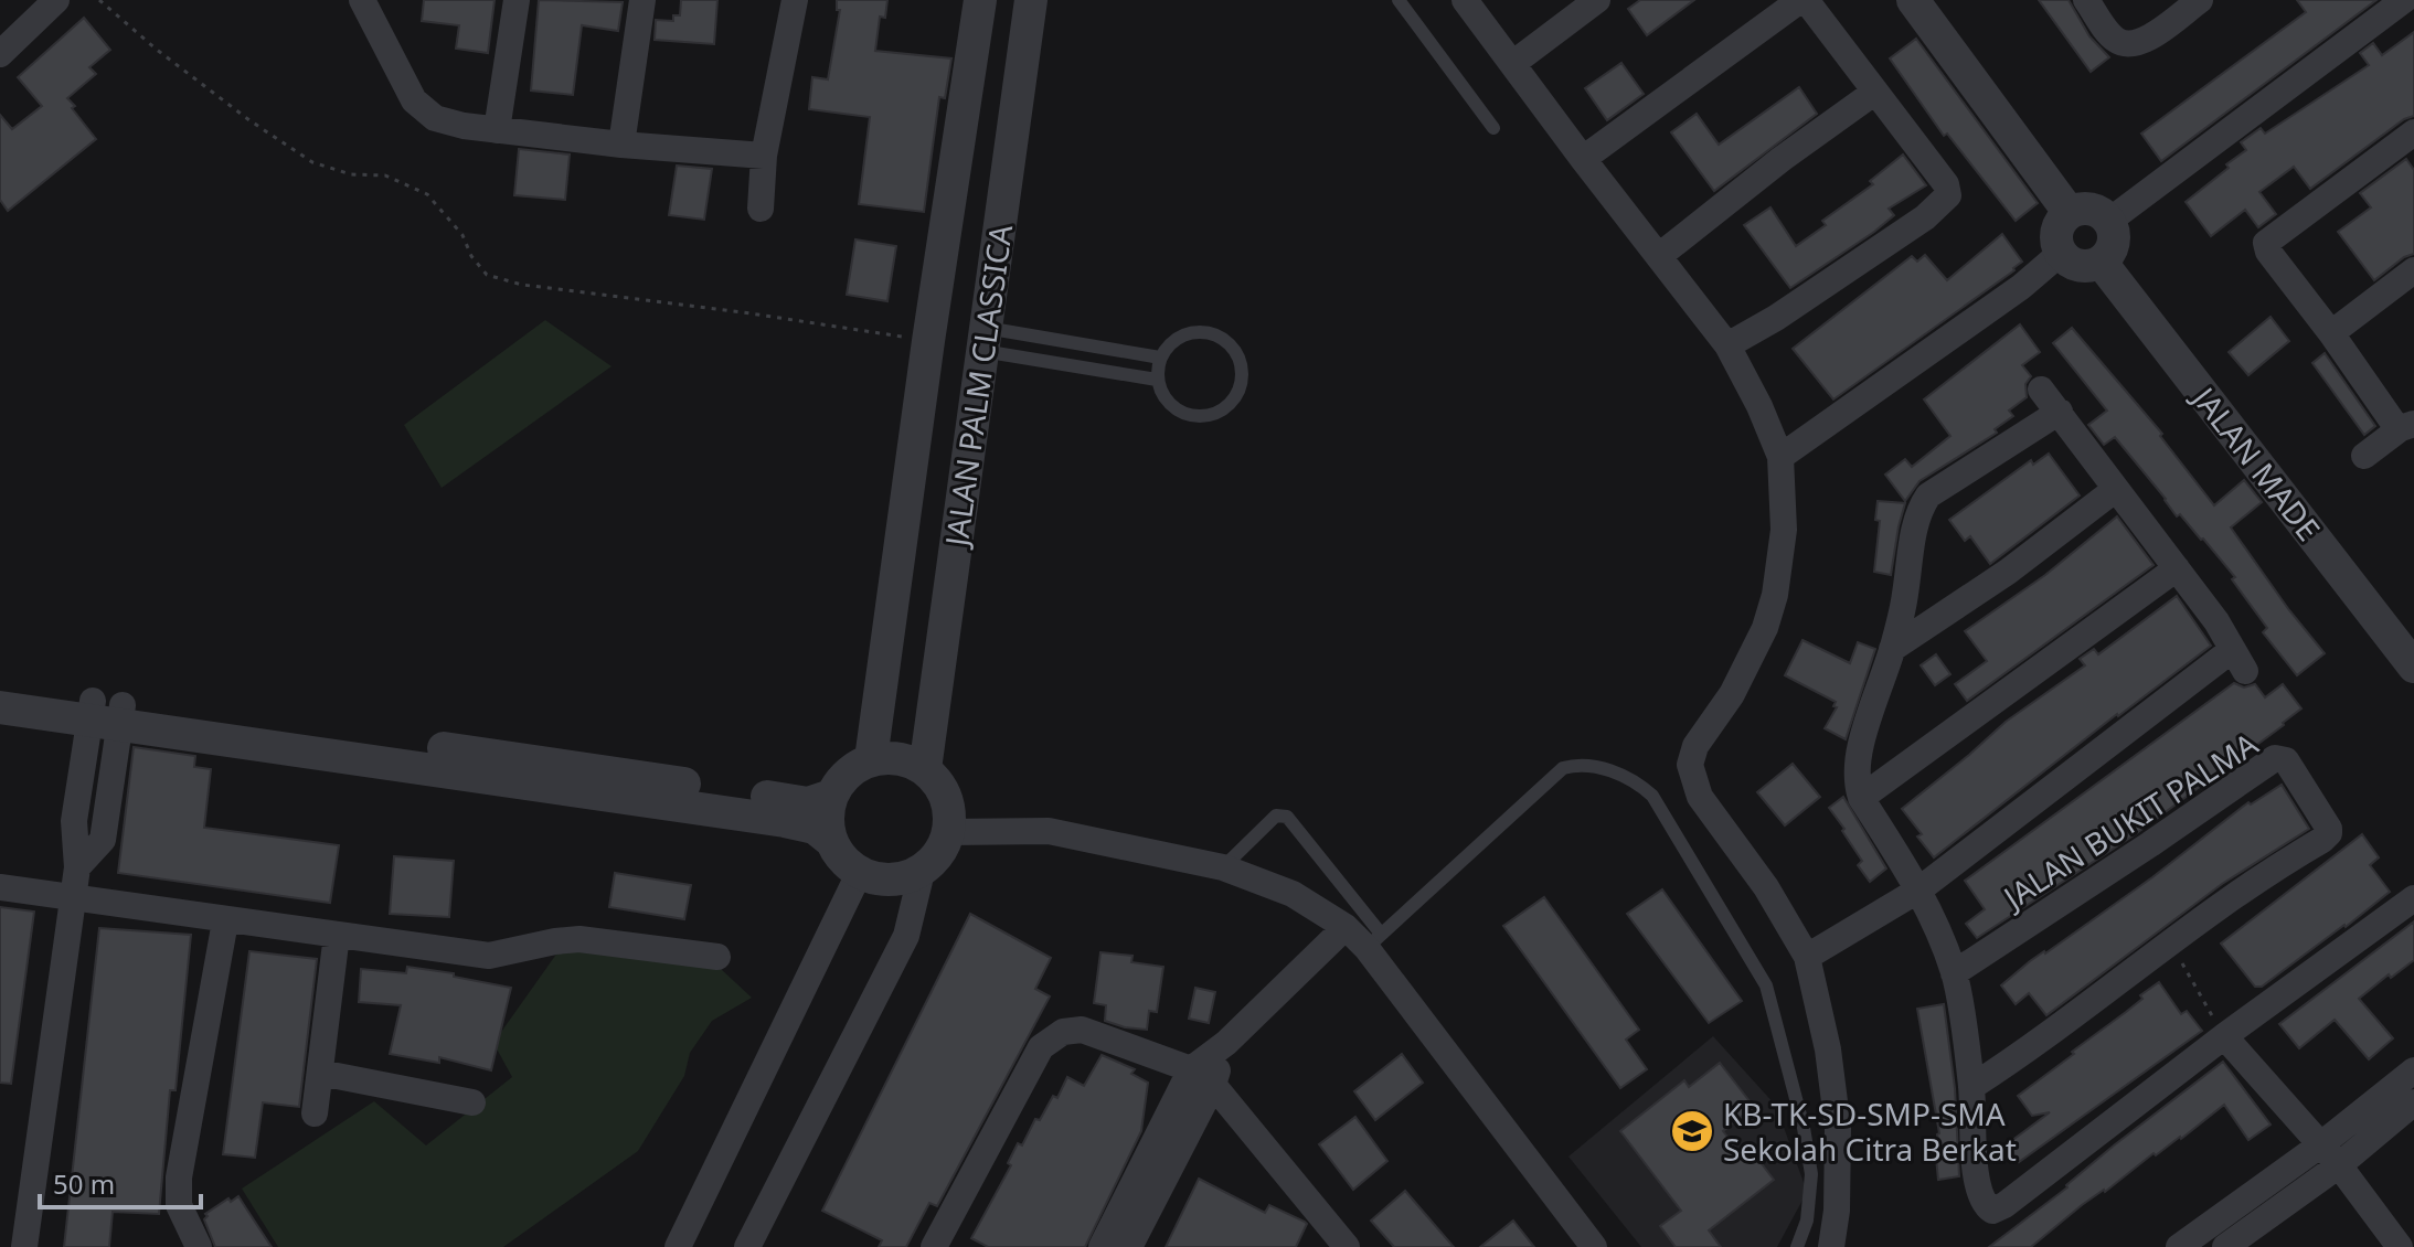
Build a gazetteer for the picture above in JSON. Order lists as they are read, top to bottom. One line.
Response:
{"streets":{"street":["JALAN PALM CLASSICA","JALAN MADE","JALAN BUKIT PALMA"]},"places":{"school or university":["KB-TK-SD-SMP-SMA Sekolah Citra Berkat"]},"scale_bar":"50 m"}
